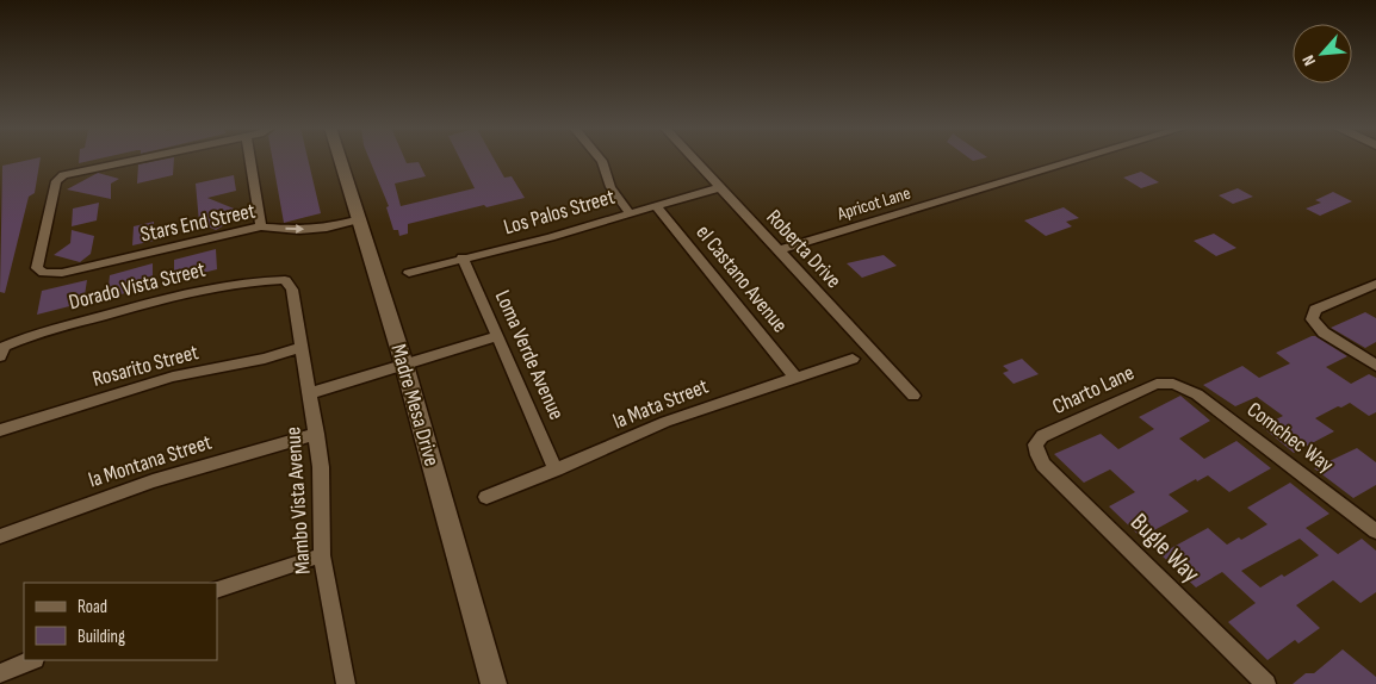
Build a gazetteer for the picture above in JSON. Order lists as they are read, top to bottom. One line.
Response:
{"streets":{"street":["Apricot Lane","Los Palos Street","Stars End Street","Roberta Drive","el Castano Avenue","Dorado Vista Street","Loma Verde Avenue","Rosarito Street","Charto Lane","la Mata Street","Madre Mesa Drive","Comchec Way","la Montana Street","Mambo Vista Avenue","Bugle Way"]},"crossings":[["Apricot Lane","Roberta Drive"],["Los Palos Street","Roberta Drive"],["Los Palos Street","el Castano Avenue"],["Los Palos Street","Loma Verde Avenue"],["Stars End Street","Madre Mesa Drive"],["el Castano Avenue","la Mata Street"],["Dorado Vista Street","Mambo Vista Avenue"],["Loma Verde Avenue","la Mata Street"],["Rosarito Street","Mambo Vista Avenue"],["Charto Lane","Comchec Way"],["Charto Lane","Bugle Way"],["la Montana Street","Mambo Vista Avenue"]],"legend":["Road","Building"],"north":"bottom left"}
